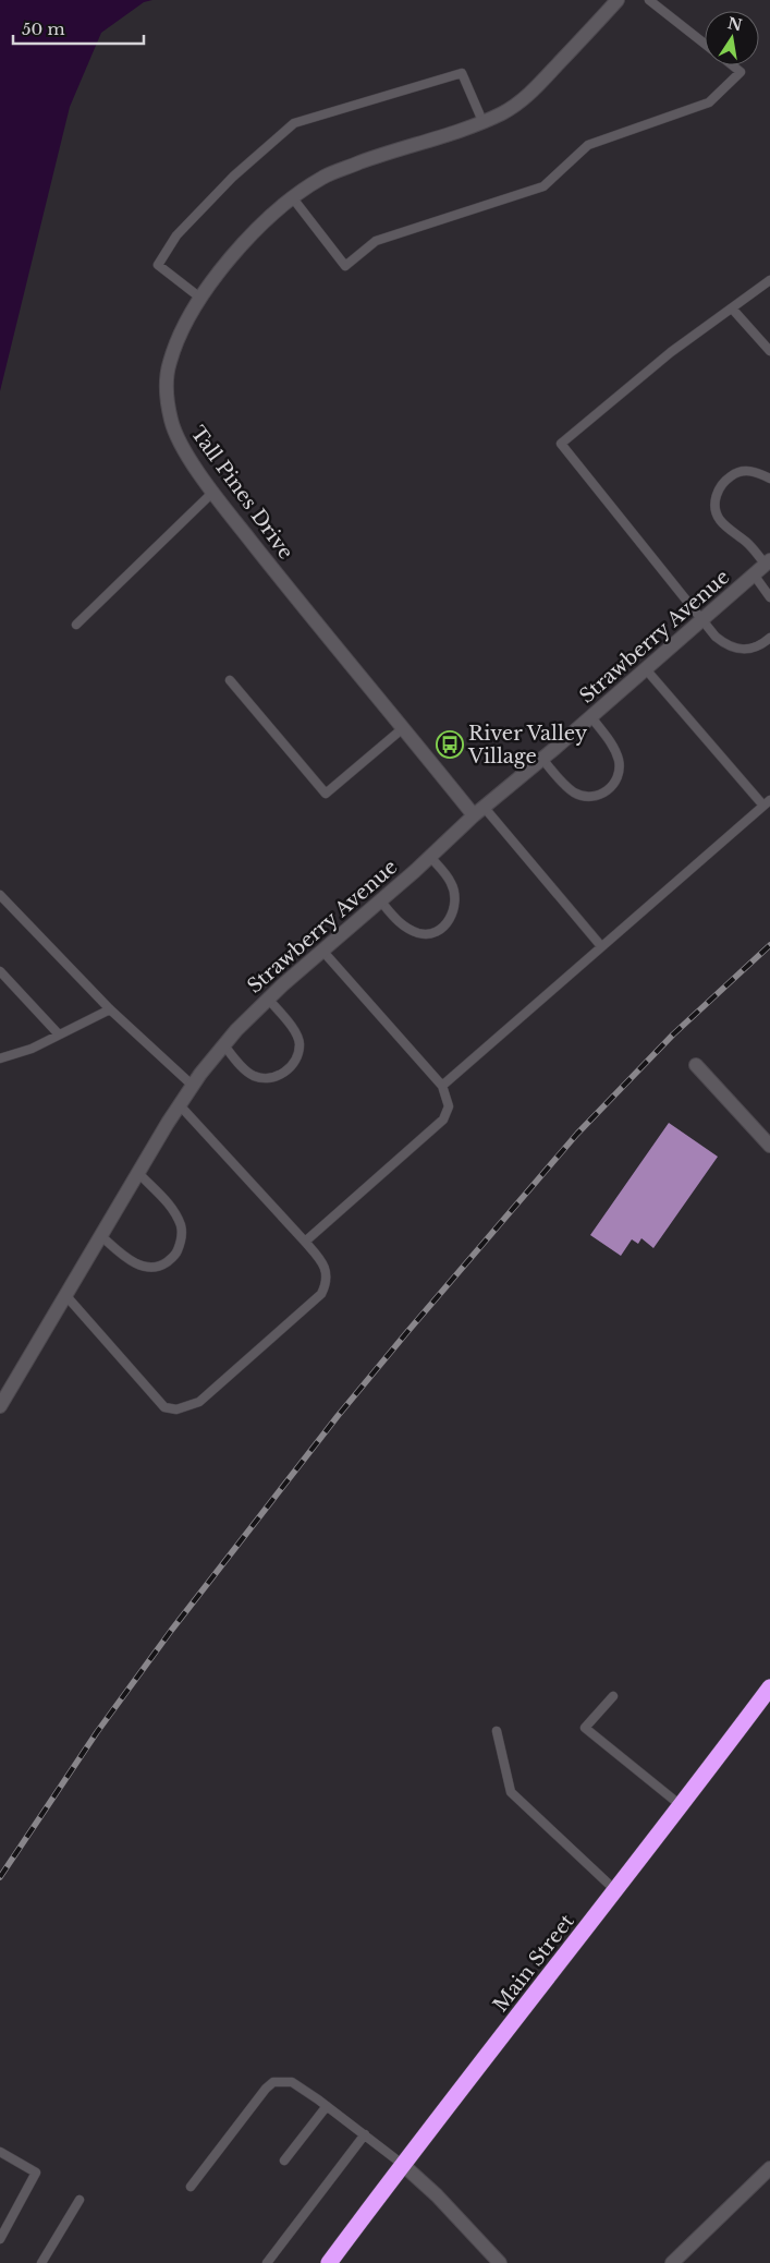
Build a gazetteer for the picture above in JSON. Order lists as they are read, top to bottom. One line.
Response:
{"streets":{"highway":["Main Street"],"street":["Tall Pines Drive","Strawberry Avenue"]},"crossings":[["Tall Pines Drive","Strawberry Avenue"]],"places":{"bus stop":["River Valley Village"]},"scale_bar":"50 m","north":"top"}
